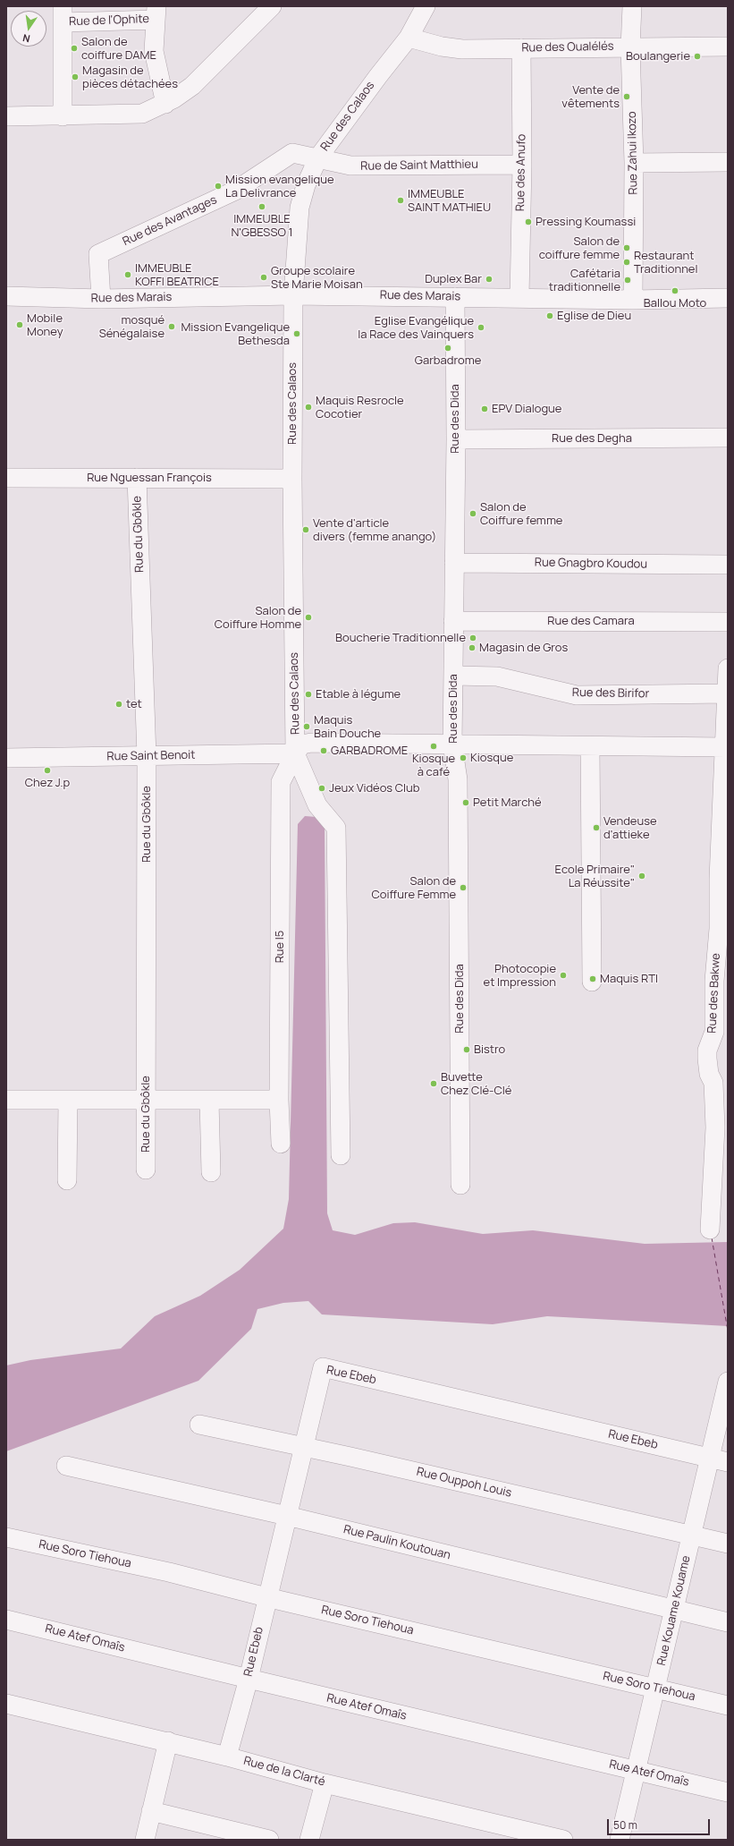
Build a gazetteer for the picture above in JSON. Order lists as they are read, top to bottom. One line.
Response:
{"streets":{"street":["Rue de l'Ophite","Rue des Oualélés","Rue des Calaos","Rue Zahui Ikozo","Rue de Saint Matthieu","Rue des Anufo","Rue des Avantages","Rue des Marais","Rue des Dida","Rue des Degha","Rue Nguessan François","Rue du Gbôkle","Rue Gnagbro Koudou","Rue des Camara","Rue des Birifor","Rue Saint Benoit","Rue I5","Rue des Bakwe","Rue Ebeb","Rue Ouppoh Louis","Rue Paulin Koutouan","Rue Soro Tiehoua","Rue Kouame Kouame","Rue Atef Omaîs","Rue de la Clarté"]},"crossings":[["Rue des Oualélés","Rue des Calaos"],["Rue des Oualélés","Rue Zahui Ikozo"],["Rue des Oualélés","Rue des Anufo"],["Rue des Calaos","Rue de Saint Matthieu"],["Rue des Calaos","Rue des Avantages"],["Rue des Calaos","Rue des Marais"],["Rue des Calaos","Rue Nguessan François"],["Rue des Calaos","Rue Saint Benoit"],["Rue des Calaos","Rue I5"],["Rue Zahui Ikozo","Rue des Marais"],["Rue de Saint Matthieu","Rue des Anufo"],["Rue de Saint Matthieu","Rue des Avantages"],["Rue des Anufo","Rue des Marais"],["Rue des Avantages","Rue des Marais"],["Rue des Marais","Rue des Dida"],["Rue des Dida","Rue des Degha"],["Rue des Dida","Rue Gnagbro Koudou"],["Rue des Dida","Rue des Camara"],["Rue des Dida","Rue des Birifor"],["Rue Nguessan François","Rue du Gbôkle"],["Rue du Gbôkle","Rue Saint Benoit"],["Rue des Birifor","Rue des Bakwe"],["Rue Saint Benoit","Rue I5"],["Rue Ebeb","Rue Ouppoh Louis"],["Rue Ebeb","Rue Paulin Koutouan"],["Rue Ebeb","Rue Soro Tiehoua"],["Rue Ebeb","Rue Kouame Kouame"],["Rue Ebeb","Rue Atef Omaîs"],["Rue Ebeb","Rue de la Clarté"],["Rue Ouppoh Louis","Rue Kouame Kouame"],["Rue Paulin Koutouan","Rue Kouame Kouame"],["Rue Soro Tiehoua","Rue Kouame Kouame"],["Rue Kouame Kouame","Rue Atef Omaîs"]],"places":["Salon de coiffure DAME","Boulangerie","Magasin de pièces détachées","Vente de vêtements","Mission evangelique La Delivrance","IMMEUBLE SAINT MATHIEU","IMMEUBLE N'GBESSO 1","Pressing Koumassi","Salon de coiffure femme","Restaurant Traditionnel","IMMEUBLE KOFFI BEATRICE","Groupe scolaire Ste Marie Moisan","Duplex Bar","Cafétaria traditionnelle","Ballou Moto","Eglise de Dieu","Mobile Money","mosqué Sénégalaise","Eglise Evangélique la Race des Vainquers","Mission Evangelique Bethesda","Garbadrome","Maquis Resrocle Cocotier","EPV Dialogue","Salon de Coiffure femme","Vente d'article divers (femme anango)","Salon de Coiffure Homme","Boucherie Traditionnelle","Magasin de Gros","Etable à légume","tet","Maquis Bain Douche","Kiosque à café","GARBADROME","Kiosque","Chez J.p","Jeux Vidéos Club","Petit Marché","Vendeuse d'attieke","Ecole Primaire\" La Réussite\"","Salon de Coiffure Femme","Photocopie et Impression","Maquis RTI","Bistro","Buvette Chez Clé-Clé"],"scale_bar":"50 m","north":"bottom"}
